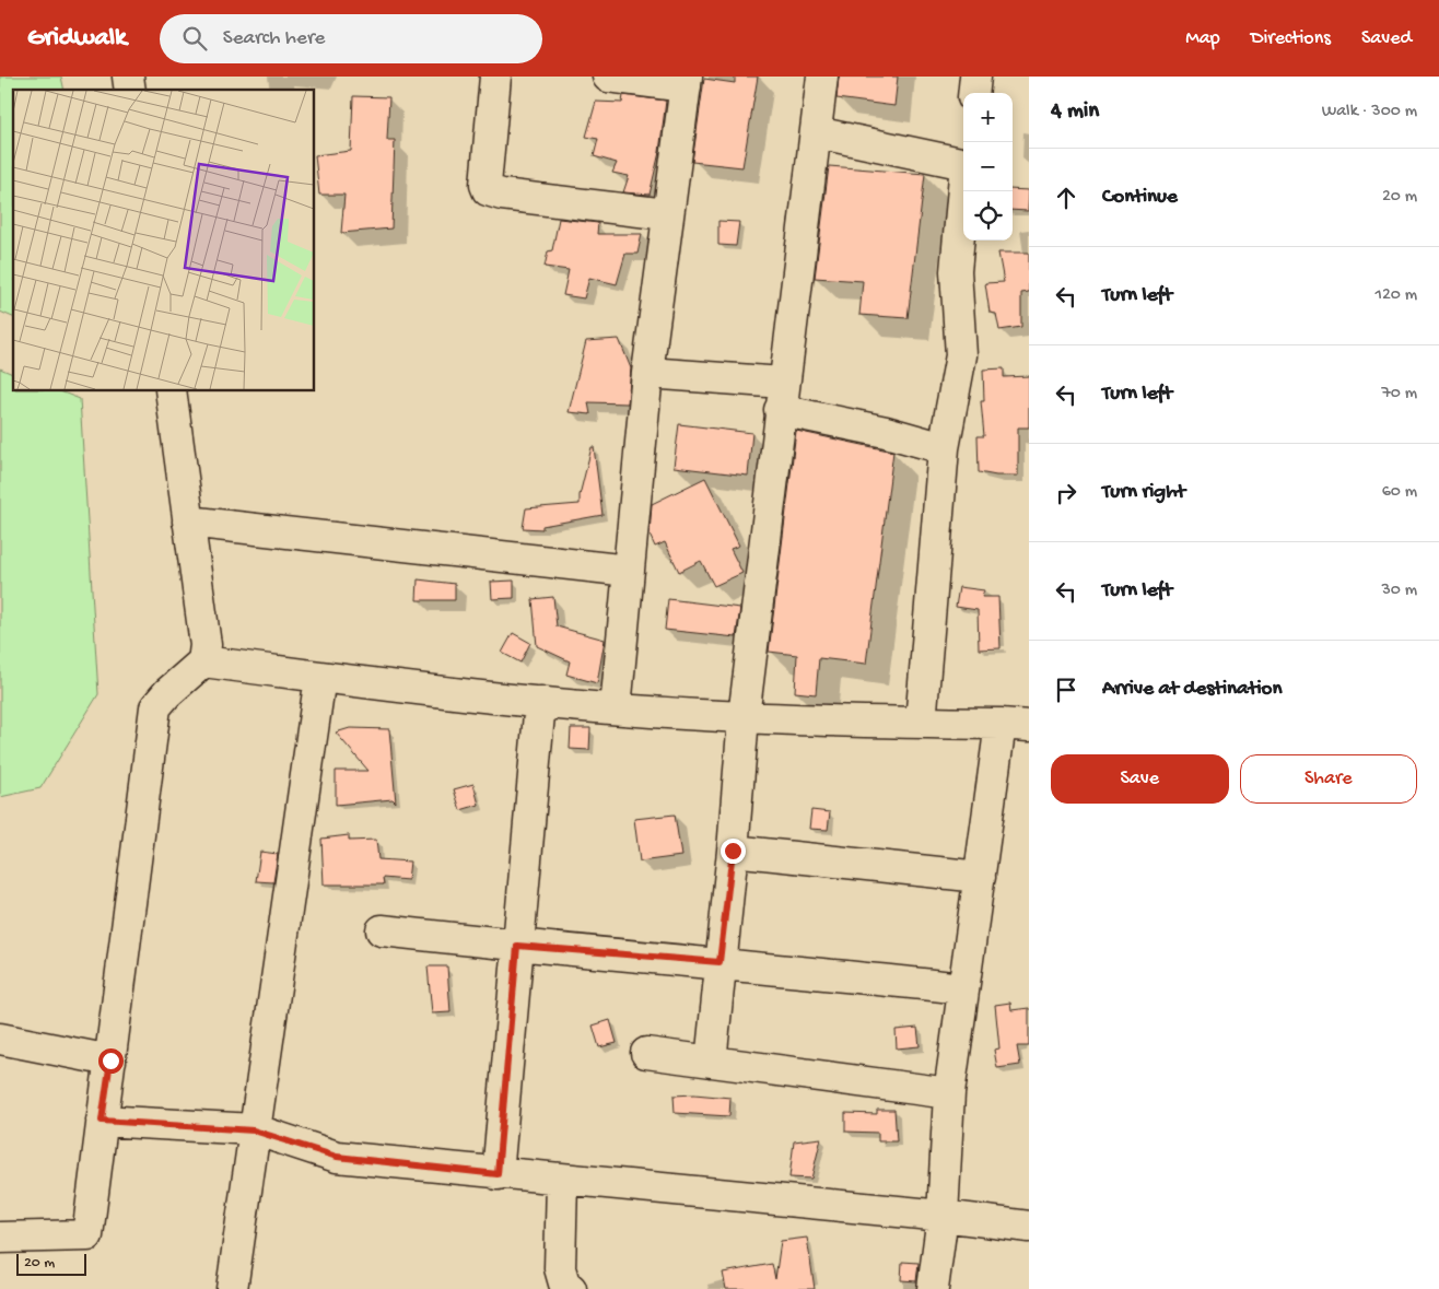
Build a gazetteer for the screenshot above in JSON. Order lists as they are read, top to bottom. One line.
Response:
{"scale_bar":"20 m","page":{"header":"Gridwalk","search":"Search here","nav":["Map","Directions","Saved"],"heading":["4 min","Walk · 300 m"],"map_buttons":["+","−"],"list":[["Continue","20 m"],["Turn left","120 m"],["Turn left","70 m"],["Turn right","60 m"],["Turn left","30 m"],"Arrive at destination"],"buttons":["Save","Share"],"scale":"20 m"}}
